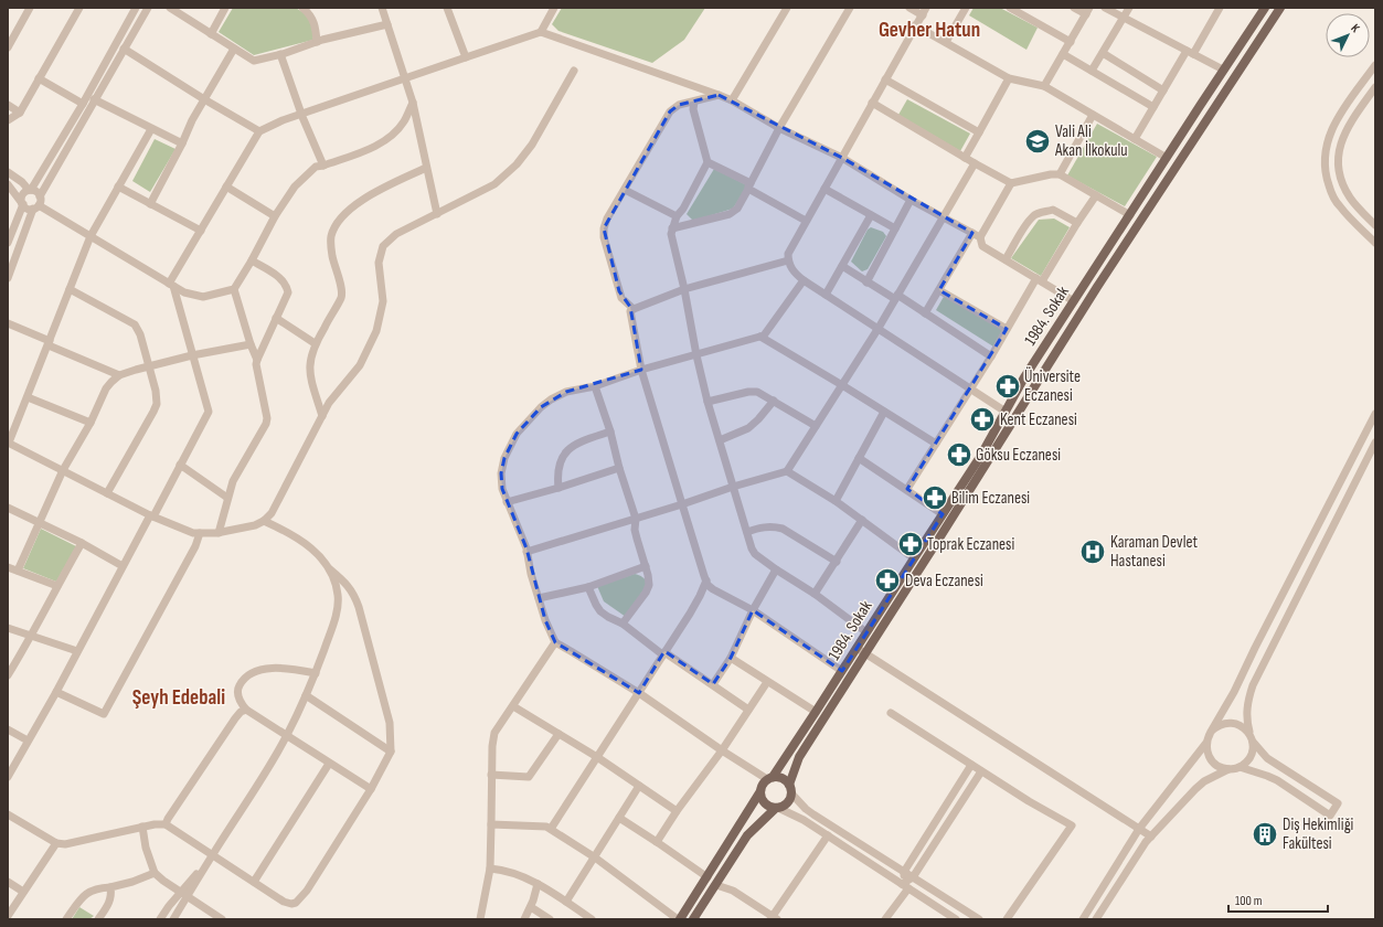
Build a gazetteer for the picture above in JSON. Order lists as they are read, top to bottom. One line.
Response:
{"streets":{"main road":["1984. Sokak"]},"districts":["Gevher Hatun","Şeyh Edebali"],"places":{"school or university":["Vali Ali Akan İlkokulu"],"pharmacy":["Üniversite Eczanesi","Kent Eczanesi","Göksu Eczanesi","Bilim Eczanesi","Toprak Eczanesi","Deva Eczanesi"],"hospital":["Karaman Devlet Hastanesi"],"building":["Diş Hekimliği Fakültesi"]},"scale_bar":"100 m","north":"top right"}
